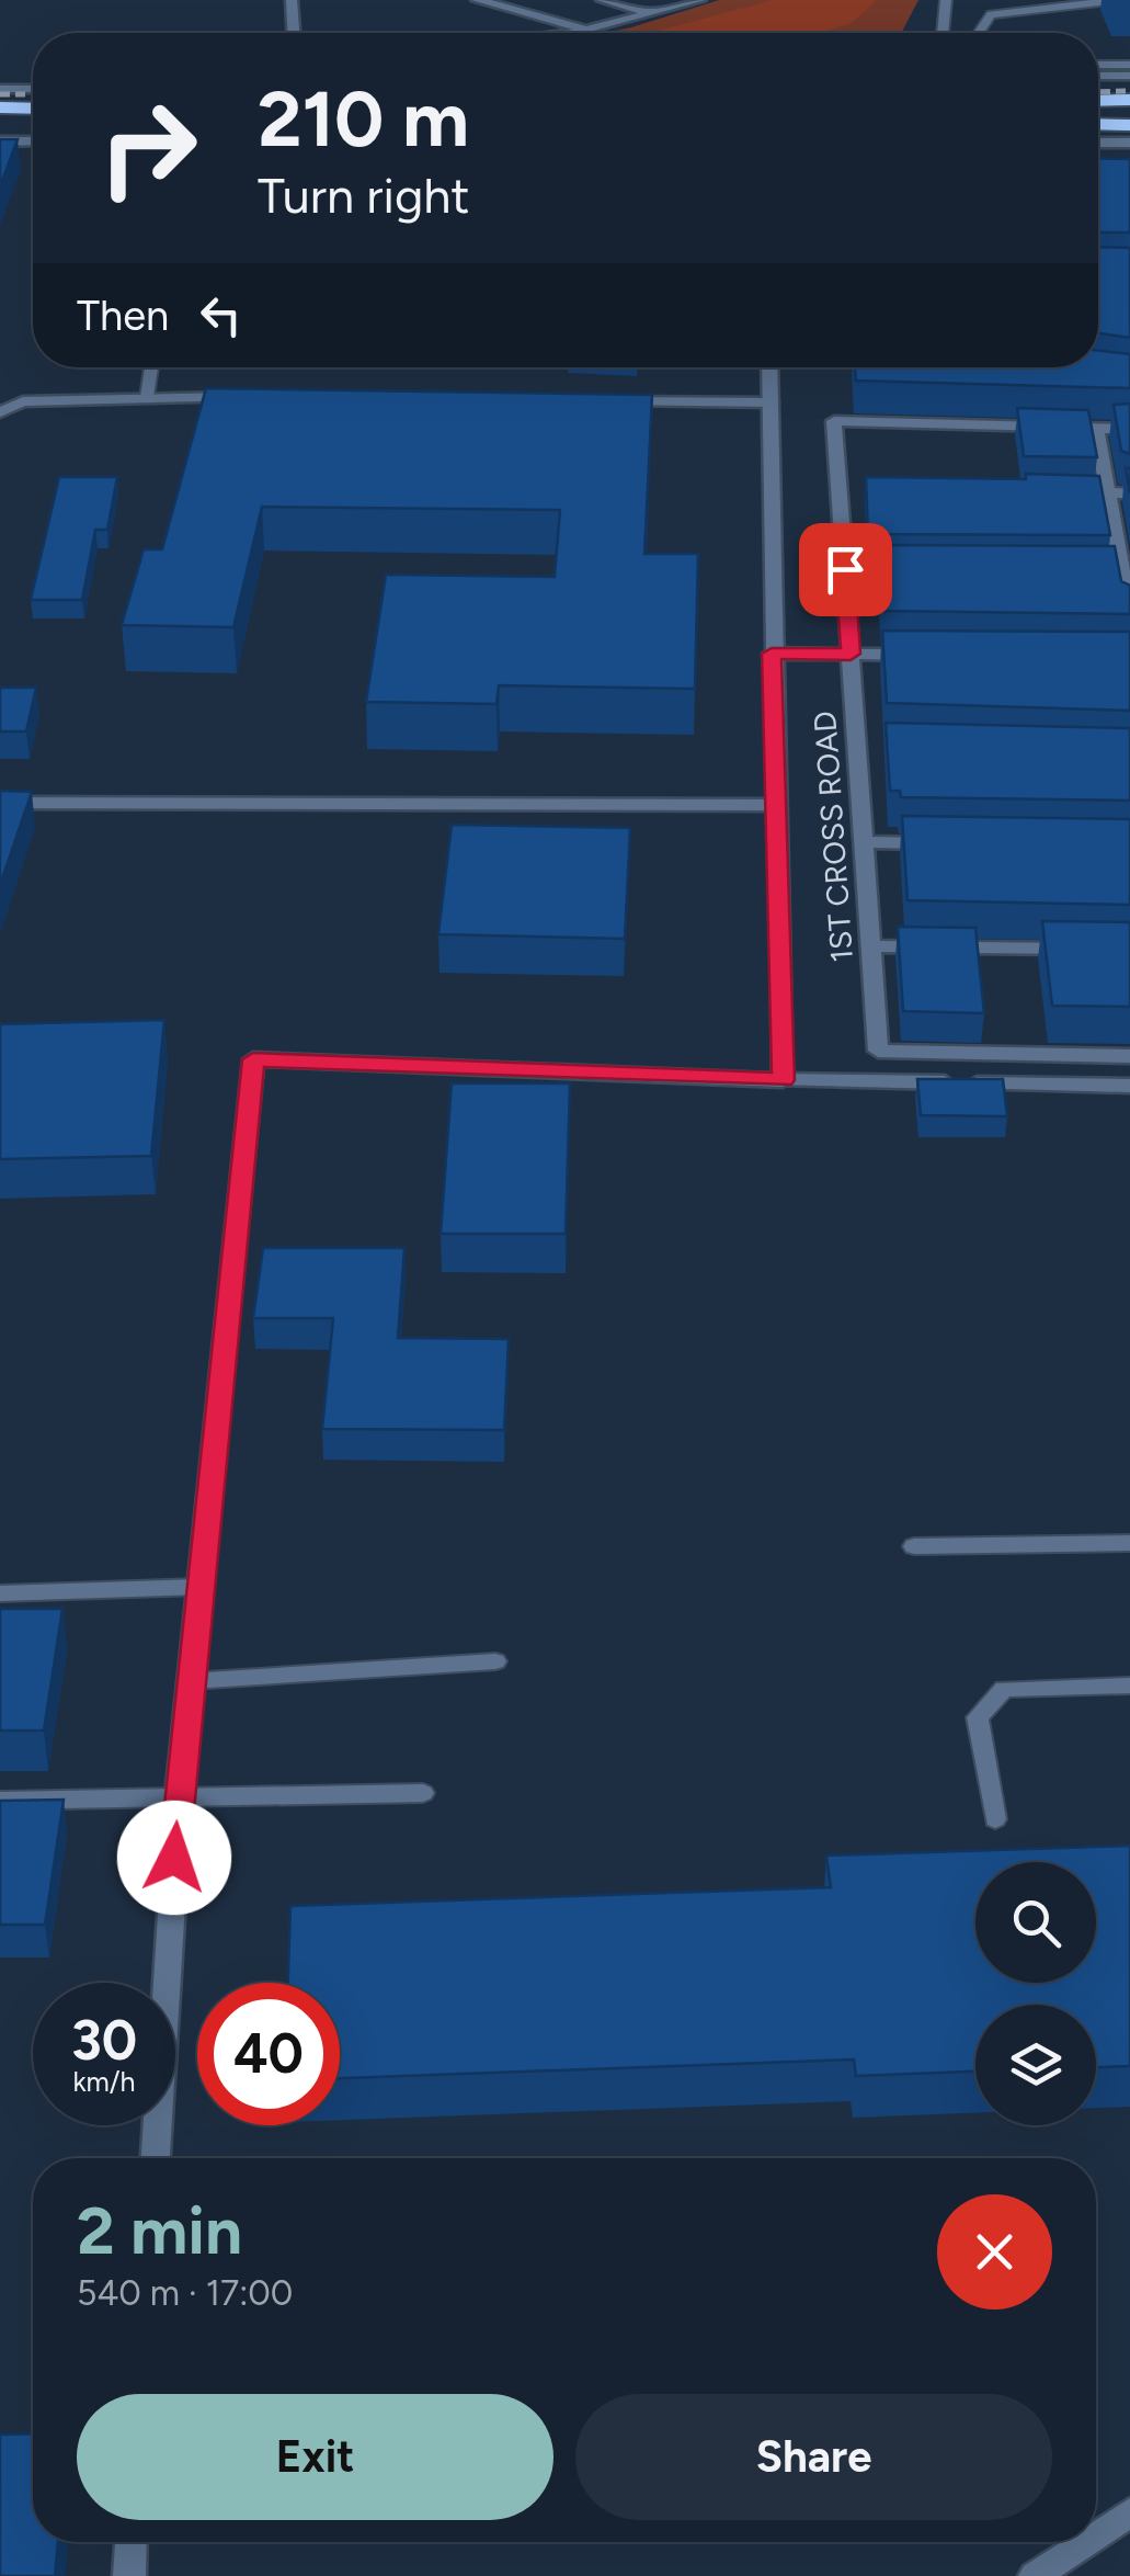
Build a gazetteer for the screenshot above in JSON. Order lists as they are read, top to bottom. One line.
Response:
{"streets":{"street":["1ST CROSS ROAD"]},"page":{"turn":["210 m","Turn right"],"then":"Then","speed":"30 km/h","limit":"40","heading":["2 min","540 m · 17:00"],"buttons":["Exit","Share"]}}
